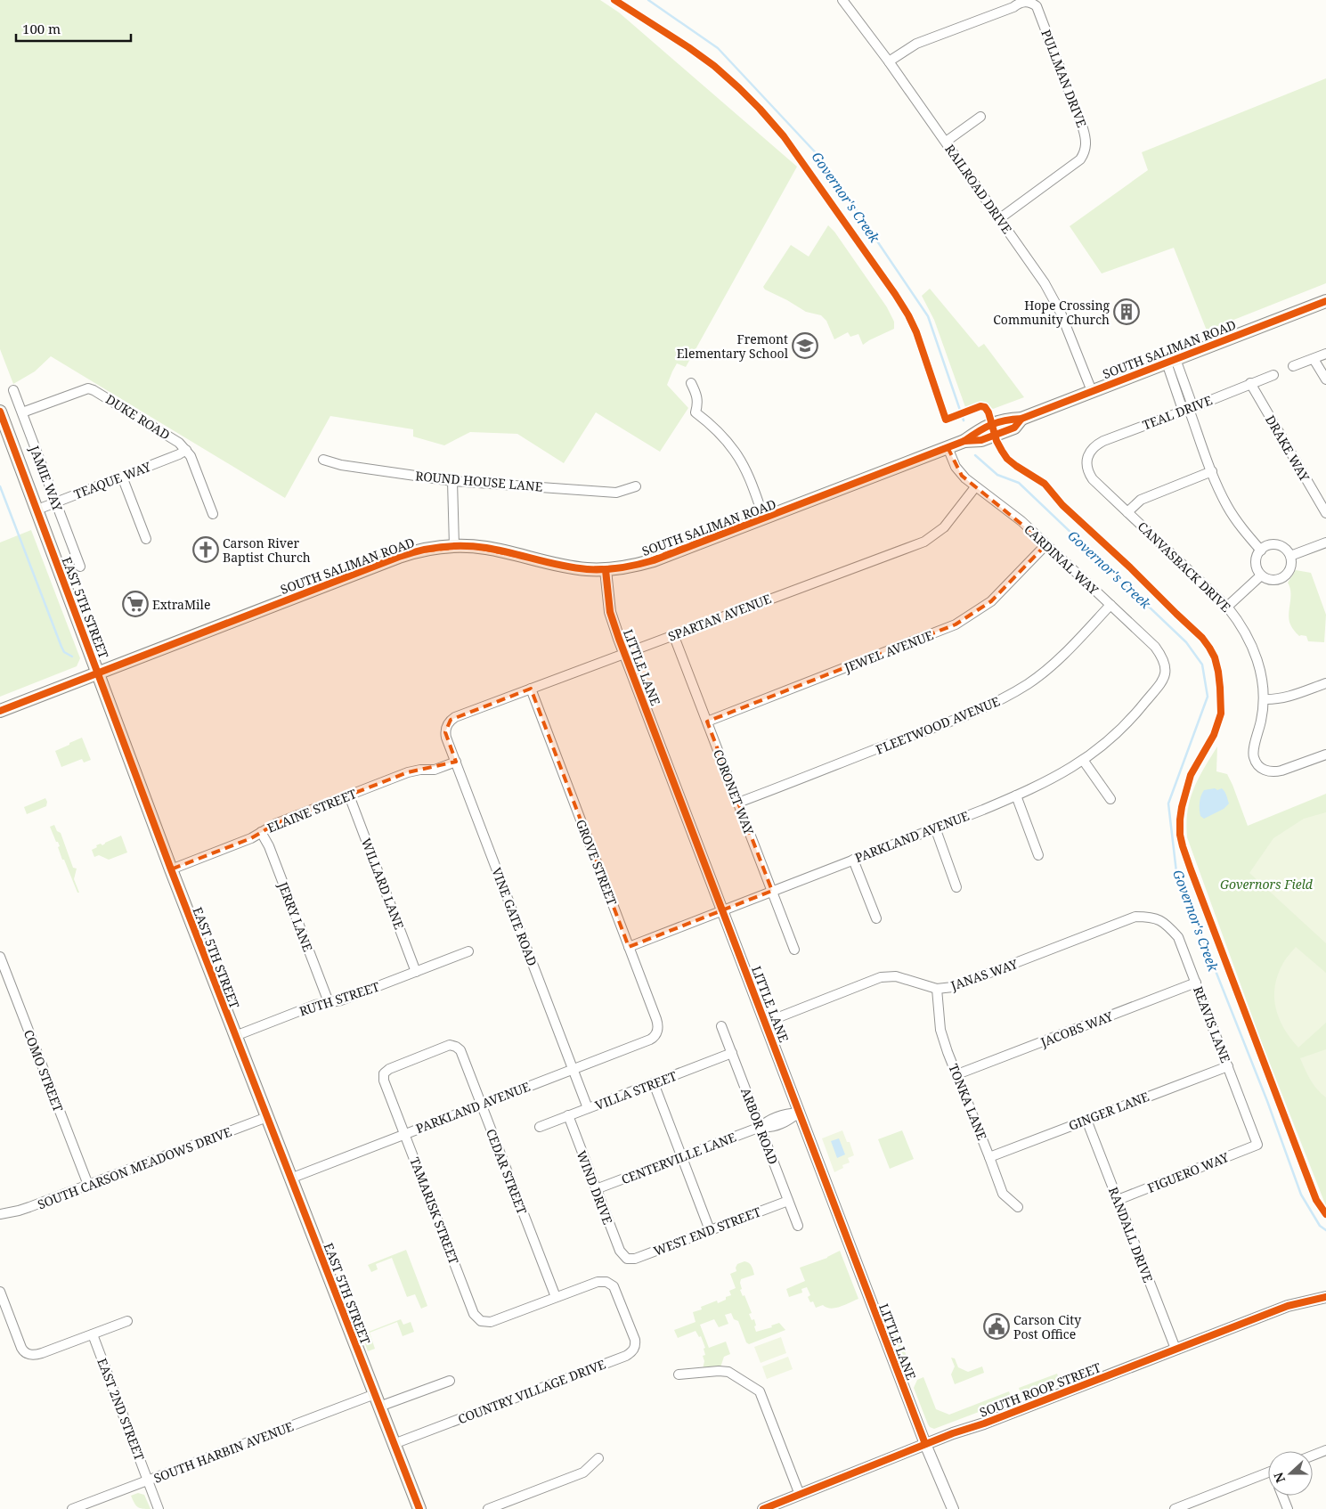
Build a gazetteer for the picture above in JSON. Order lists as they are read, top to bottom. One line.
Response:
{"streets":{"main road":["SOUTH SALIMAN ROAD","EAST 5TH STREET"],"street":["PULLMAN DRIVE","RAILROAD DRIVE","TEAL DRIVE","DUKE ROAD","DRAKE WAY","JAMIE WAY","TEAQUE WAY","ROUND HOUSE LANE","CARDINAL WAY","CANVASBACK DRIVE","SPARTAN AVENUE","JEWEL AVENUE","LITTLE LANE","FLEETWOOD AVENUE","CORONET WAY","ELAINE STREET","PARKLAND AVENUE","GROVE STREET","WILLARD LANE","JERRY LANE","VINE GATE ROAD","JANAS WAY","RUTH STREET","REAVIS LANE","JACOBS WAY","COMO STREET","VILLA STREET","TONKA LANE","GINGER LANE","ARBOR ROAD","CENTERVILLE LANE","SOUTH CARSON MEADOWS DRIVE","CEDAR STREET","FIGUERO WAY","WIND DRIVE","TAMARISK STREET","WEST END STREET","RANDALL DRIVE","SOUTH ROOP STREET","COUNTRY VILLAGE DRIVE","EAST 2ND STREET","SOUTH HARBIN AVENUE"]},"crossings":[["PULLMAN DRIVE","RAILROAD DRIVE"],["RAILROAD DRIVE","SOUTH SALIMAN ROAD"],["SOUTH SALIMAN ROAD","CARDINAL WAY"],["SOUTH SALIMAN ROAD","EAST 5TH STREET"],["SOUTH SALIMAN ROAD","LITTLE LANE"],["TEAL DRIVE","DRAKE WAY"],["TEAL DRIVE","CANVASBACK DRIVE"],["DUKE ROAD","JAMIE WAY"],["DUKE ROAD","TEAQUE WAY"],["JAMIE WAY","TEAQUE WAY"],["TEAQUE WAY","EAST 5TH STREET"],["CARDINAL WAY","SPARTAN AVENUE"],["CARDINAL WAY","JEWEL AVENUE"],["CARDINAL WAY","FLEETWOOD AVENUE"],["CARDINAL WAY","PARKLAND AVENUE"],["EAST 5TH STREET","ELAINE STREET"],["EAST 5TH STREET","PARKLAND AVENUE"],["EAST 5TH STREET","RUTH STREET"],["EAST 5TH STREET","SOUTH CARSON MEADOWS DRIVE"],["EAST 5TH STREET","COUNTRY VILLAGE DRIVE"],["EAST 5TH STREET","SOUTH HARBIN AVENUE"],["SPARTAN AVENUE","LITTLE LANE"],["SPARTAN AVENUE","CORONET WAY"],["SPARTAN AVENUE","GROVE STREET"],["SPARTAN AVENUE","VINE GATE ROAD"],["JEWEL AVENUE","CORONET WAY"],["LITTLE LANE","PARKLAND AVENUE"],["LITTLE LANE","JANAS WAY"],["LITTLE LANE","CENTERVILLE LANE"],["LITTLE LANE","SOUTH ROOP STREET"],["FLEETWOOD AVENUE","CORONET WAY"],["CORONET WAY","PARKLAND AVENUE"],["ELAINE STREET","WILLARD LANE"],["ELAINE STREET","JERRY LANE"],["ELAINE STREET","VINE GATE ROAD"],["PARKLAND AVENUE","GROVE STREET"],["PARKLAND AVENUE","VINE GATE ROAD"],["PARKLAND AVENUE","CEDAR STREET"],["PARKLAND AVENUE","TAMARISK STREET"],["WILLARD LANE","RUTH STREET"],["JERRY LANE","RUTH STREET"],["VINE GATE ROAD","VILLA STREET"],["JANAS WAY","REAVIS LANE"],["JANAS WAY","TONKA LANE"],["REAVIS LANE","JACOBS WAY"],["REAVIS LANE","GINGER LANE"],["REAVIS LANE","FIGUERO WAY"],["JACOBS WAY","TONKA LANE"],["COMO STREET","SOUTH CARSON MEADOWS DRIVE"],["VILLA STREET","ARBOR ROAD"],["VILLA STREET","WIND DRIVE"],["TONKA LANE","GINGER LANE"],["GINGER LANE","RANDALL DRIVE"],["ARBOR ROAD","CENTERVILLE LANE"],["ARBOR ROAD","WEST END STREET"],["CENTERVILLE LANE","WIND DRIVE"],["CEDAR STREET","TAMARISK STREET"],["CEDAR STREET","COUNTRY VILLAGE DRIVE"],["FIGUERO WAY","RANDALL DRIVE"],["WIND DRIVE","WEST END STREET"],["TAMARISK STREET","COUNTRY VILLAGE DRIVE"],["RANDALL DRIVE","SOUTH ROOP STREET"],["EAST 2ND STREET","SOUTH HARBIN AVENUE"]],"water":["Governor's Creek"],"parks":["Governors Field"],"places":{"building":["Hope Crossing Community Church"],"school or university":["Fremont Elementary School"],"church":["Carson River Baptist Church"],"supermarket":["ExtraMile"],"public building":["Carson City Post Office"]},"scale_bar":"100 m","north":"left"}
